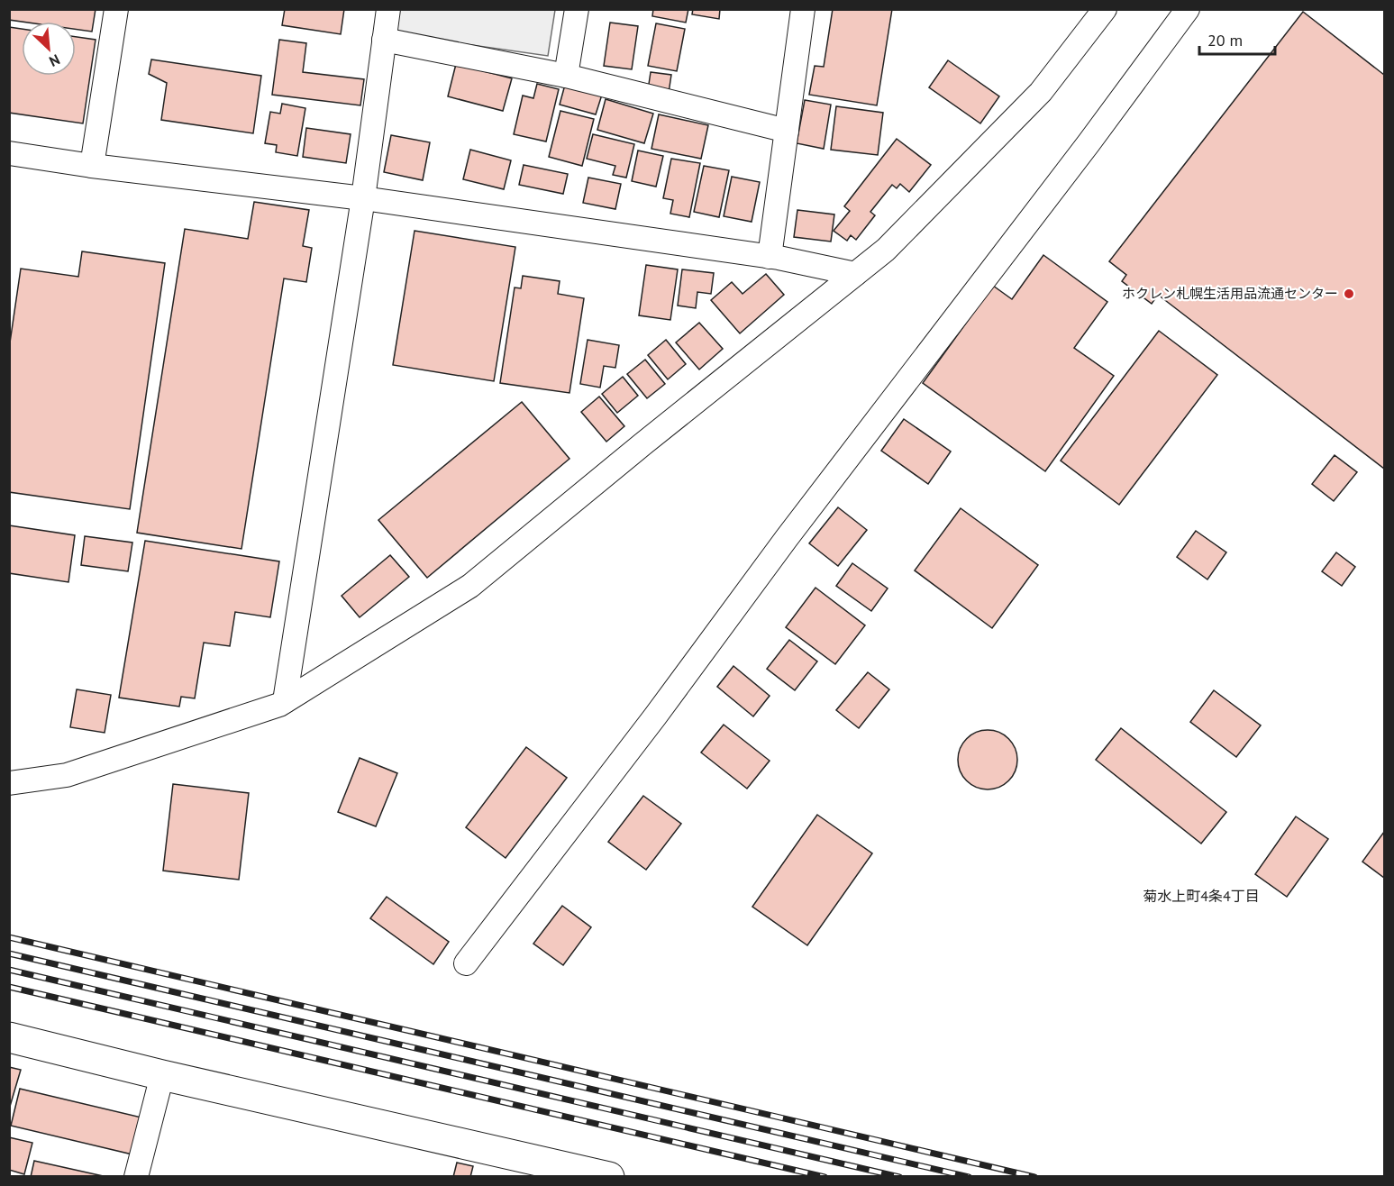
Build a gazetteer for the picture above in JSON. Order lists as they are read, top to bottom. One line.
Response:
{"districts":["菊水上町4条4丁目"],"places":["ホクレン札幌生活用品流通センター"],"scale_bar":"20 m","north":"bottom right"}
